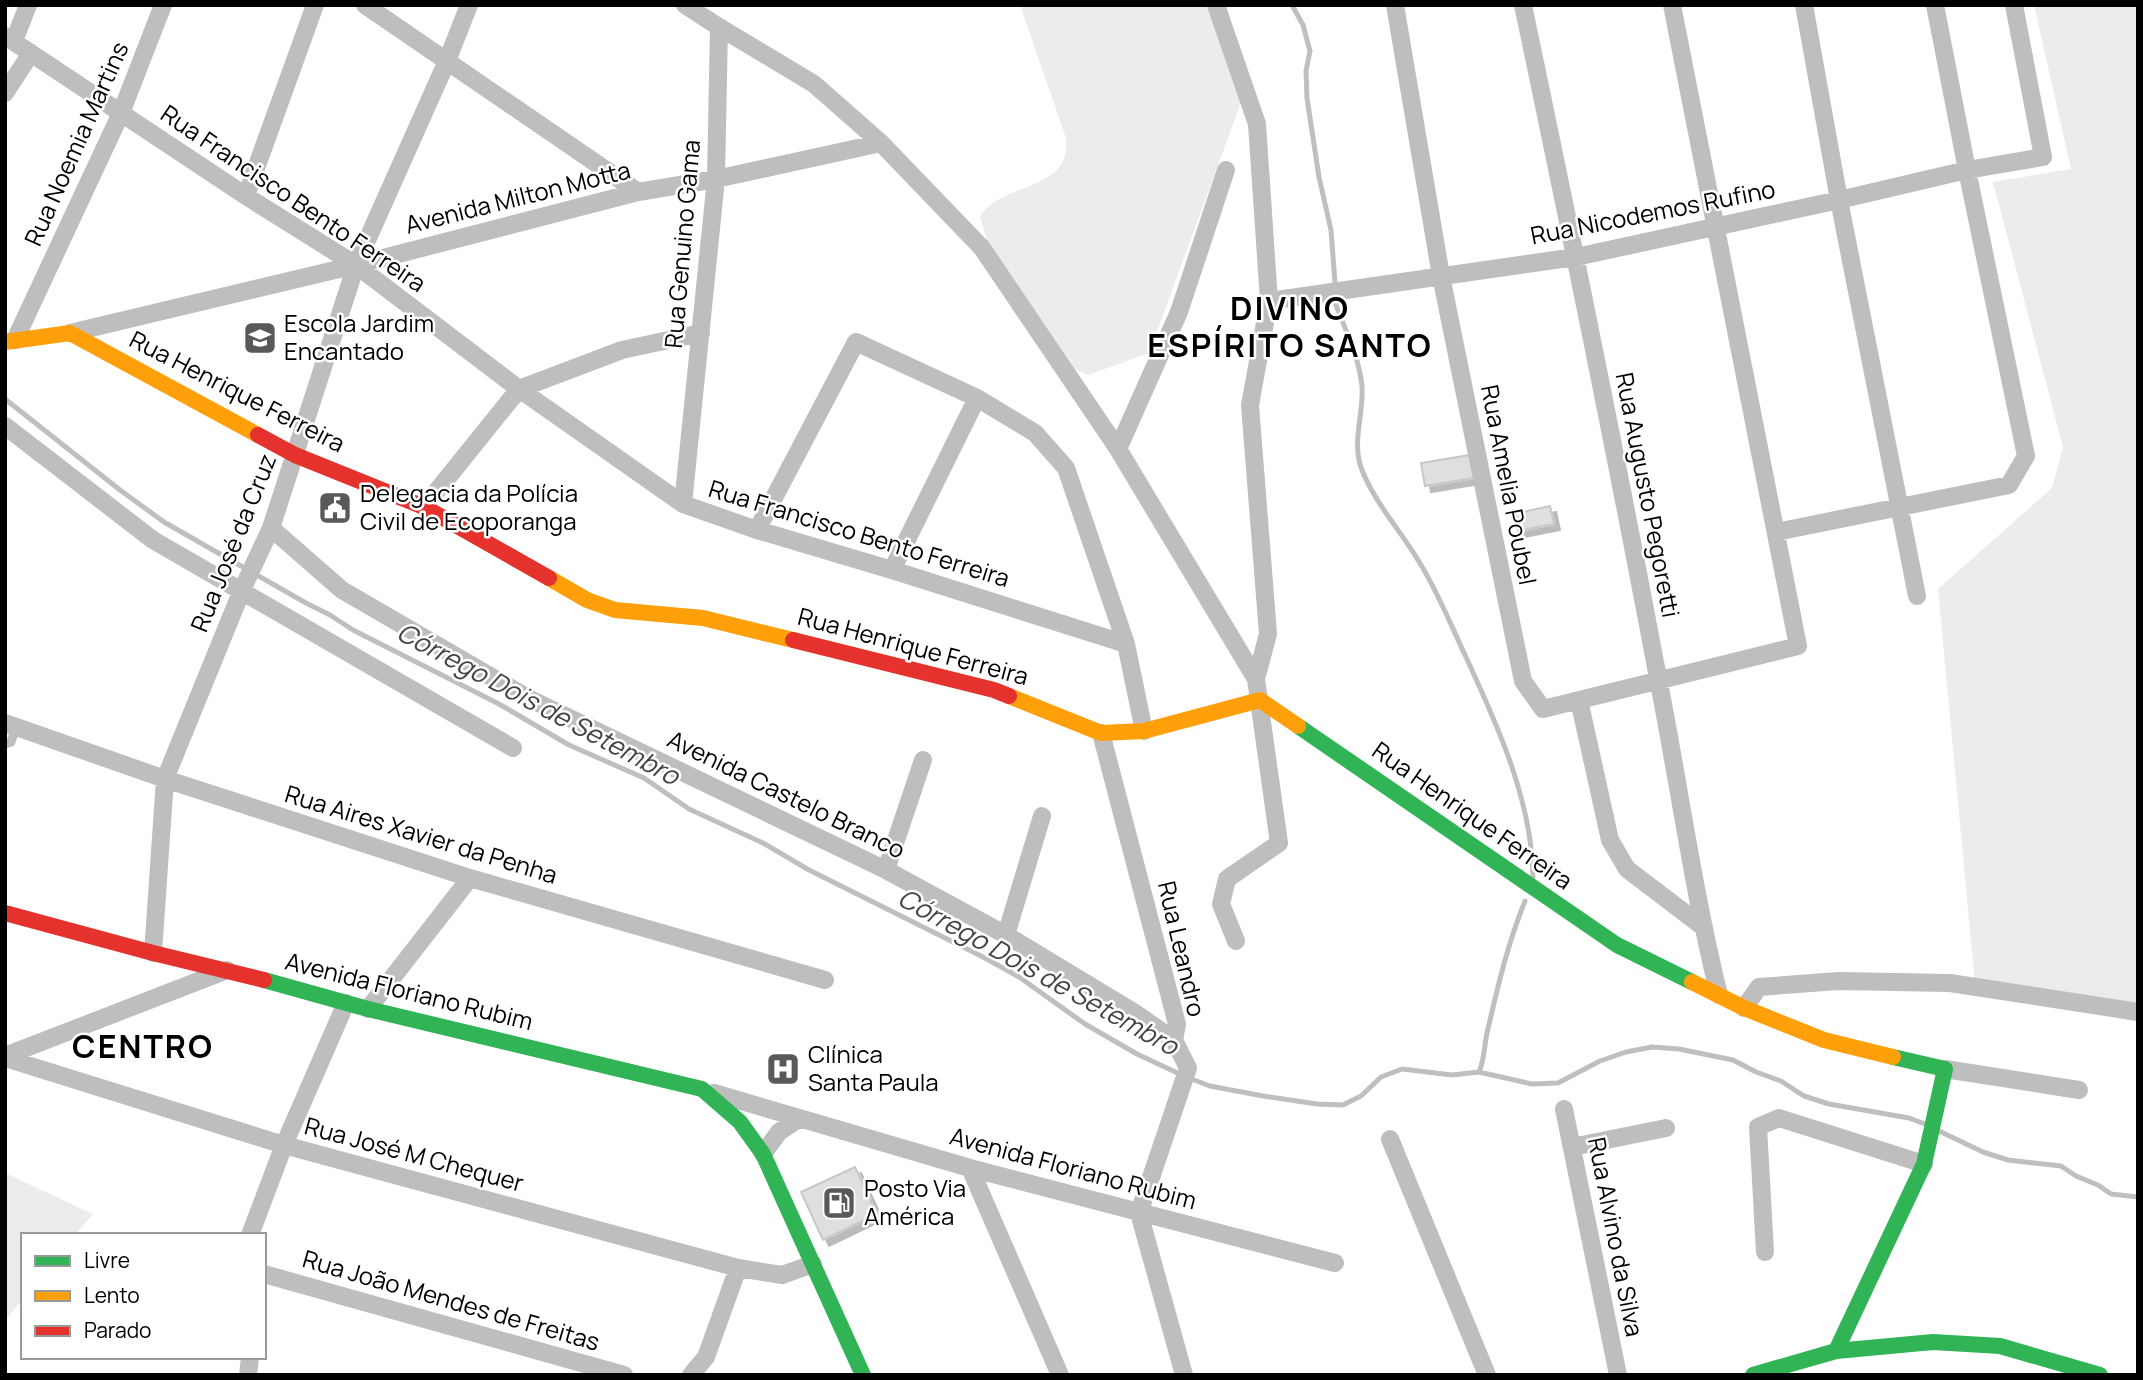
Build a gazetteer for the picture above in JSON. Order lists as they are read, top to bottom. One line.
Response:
{"streets":{"street":["Rua Noemia Martins","Avenida Milton Motta","Rua Francisco Bento Ferreira","Rua Nicodemos Rufino","Rua Genuino Gama","Rua Henrique Ferreira","Rua Amelia Poubel","Rua Augusto Pegoretti","Rua José da Cruz","Avenida Castelo Branco","Rua Aires Xavier da Penha","Rua Leandro","Avenida Floriano Rubim","Rua José M Chequer","Rua Alvino da Silva","Rua João Mendes de Freitas"]},"crossings":[["Rua Noemia Martins","Avenida Milton Motta"],["Rua Noemia Martins","Rua Francisco Bento Ferreira"],["Avenida Milton Motta","Rua Francisco Bento Ferreira"],["Avenida Milton Motta","Rua Genuino Gama"],["Avenida Milton Motta","Rua Henrique Ferreira"],["Avenida Milton Motta","Rua José da Cruz"],["Rua Francisco Bento Ferreira","Rua Genuino Gama"],["Rua Francisco Bento Ferreira","Rua José da Cruz"],["Rua Nicodemos Rufino","Rua Amelia Poubel"],["Rua Nicodemos Rufino","Rua Augusto Pegoretti"],["Rua Henrique Ferreira","Rua Augusto Pegoretti"],["Rua Henrique Ferreira","Rua José da Cruz"],["Rua Henrique Ferreira","Rua Leandro"],["Rua Amelia Poubel","Rua Augusto Pegoretti"],["Rua José da Cruz","Avenida Castelo Branco"],["Rua José da Cruz","Rua Aires Xavier da Penha"],["Rua José da Cruz","Avenida Floriano Rubim"],["Avenida Castelo Branco","Rua Leandro"],["Rua Leandro","Avenida Floriano Rubim"]],"districts":["DIVINO ESPÍRITO SANTO","CENTRO"],"water":["Córrego Dois de Setembro"],"places":{"school or university":["Escola Jardim Encantado"],"public building":["Delegacia da Polícia Civil de Ecoporanga"],"hospital":["Clínica Santa Paula"],"fuel station":["Posto Via América"]},"legend":["Livre","Lento","Parado"]}
